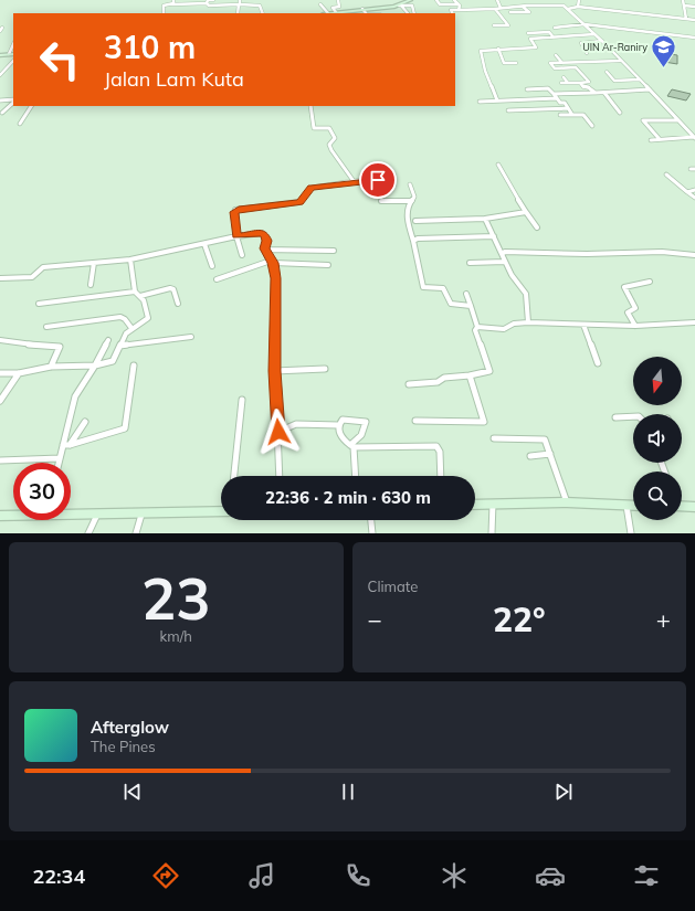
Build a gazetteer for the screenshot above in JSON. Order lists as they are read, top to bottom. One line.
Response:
{"places":{"school or university":["UIN Ar-Raniry"]},"north":"bottom","page":{"turn":["310 m","Jalan Lam Kuta"],"limit":"30","trip":"22:36 · 2 min · 630 m","tile":[["23","km/h"],"Climate"],"heat":["−","22°","+"],"song":["Afterglow","The Pines"],"tabs":"22:34"}}
